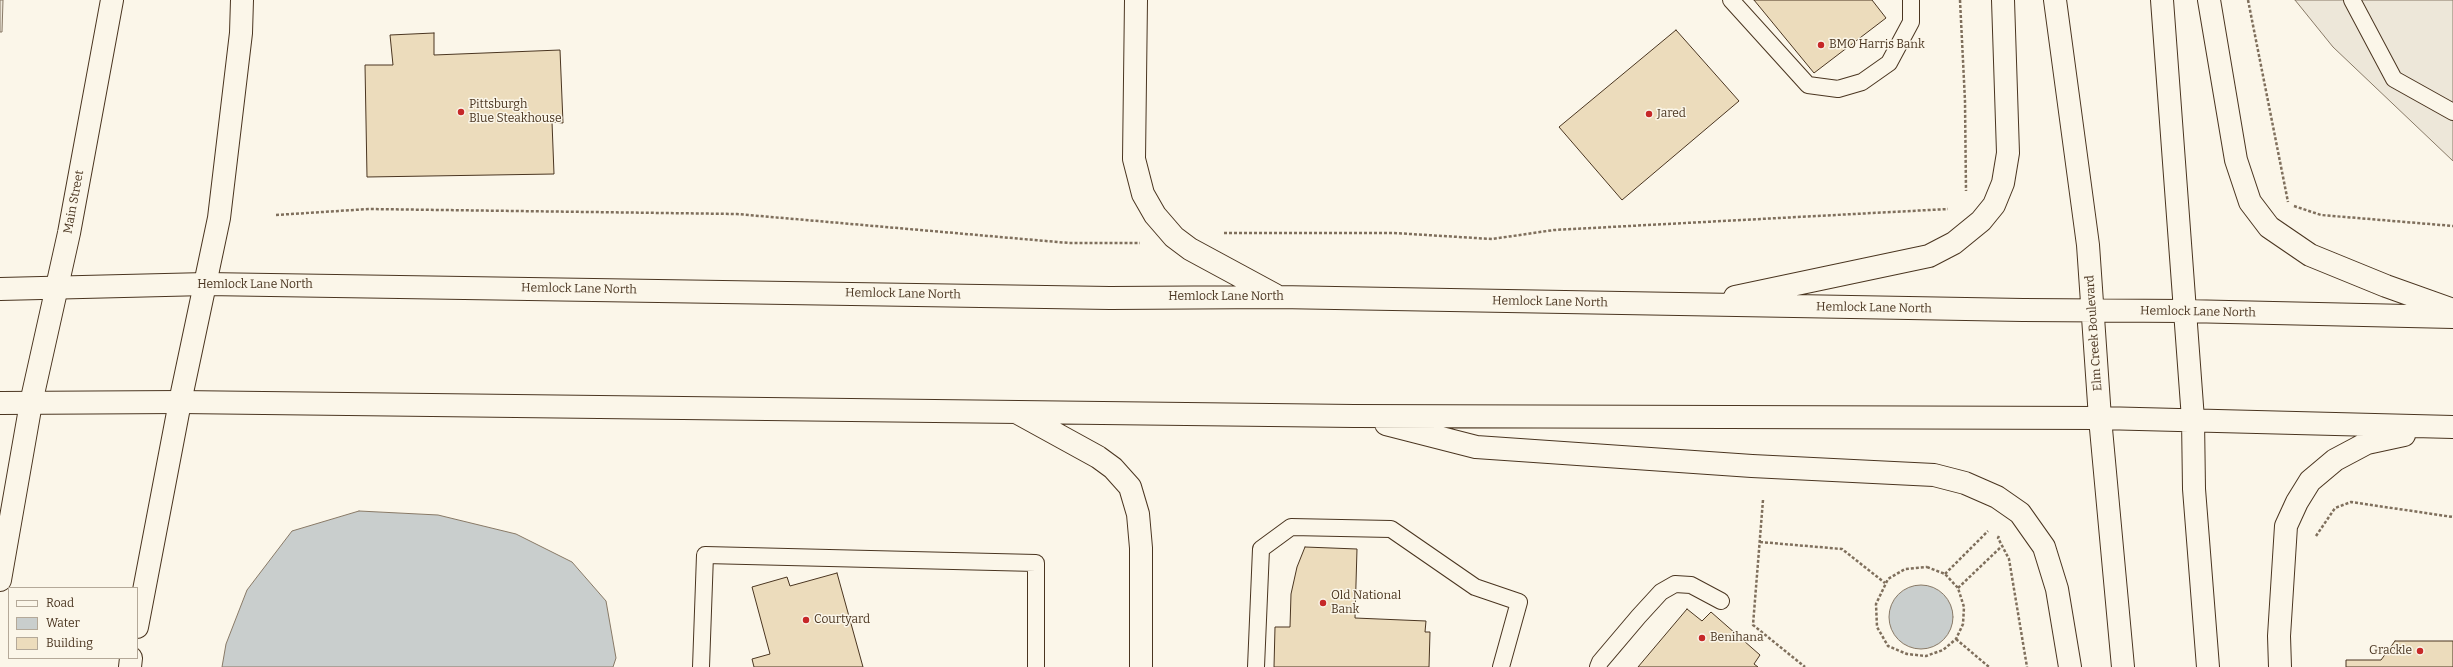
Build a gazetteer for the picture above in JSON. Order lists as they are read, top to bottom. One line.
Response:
{"streets":{"main road":["Main Street","Hemlock Lane North","Elm Creek Boulevard"]},"crossings":[["Main Street","Hemlock Lane North"],["Hemlock Lane North","Elm Creek Boulevard"]],"places":["BMO Harris Bank","Pittsburgh Blue Steakhouse","Jared","Old National Bank","Courtyard","Benihana","Grackle"],"legend":["Road","Water","Building"]}
